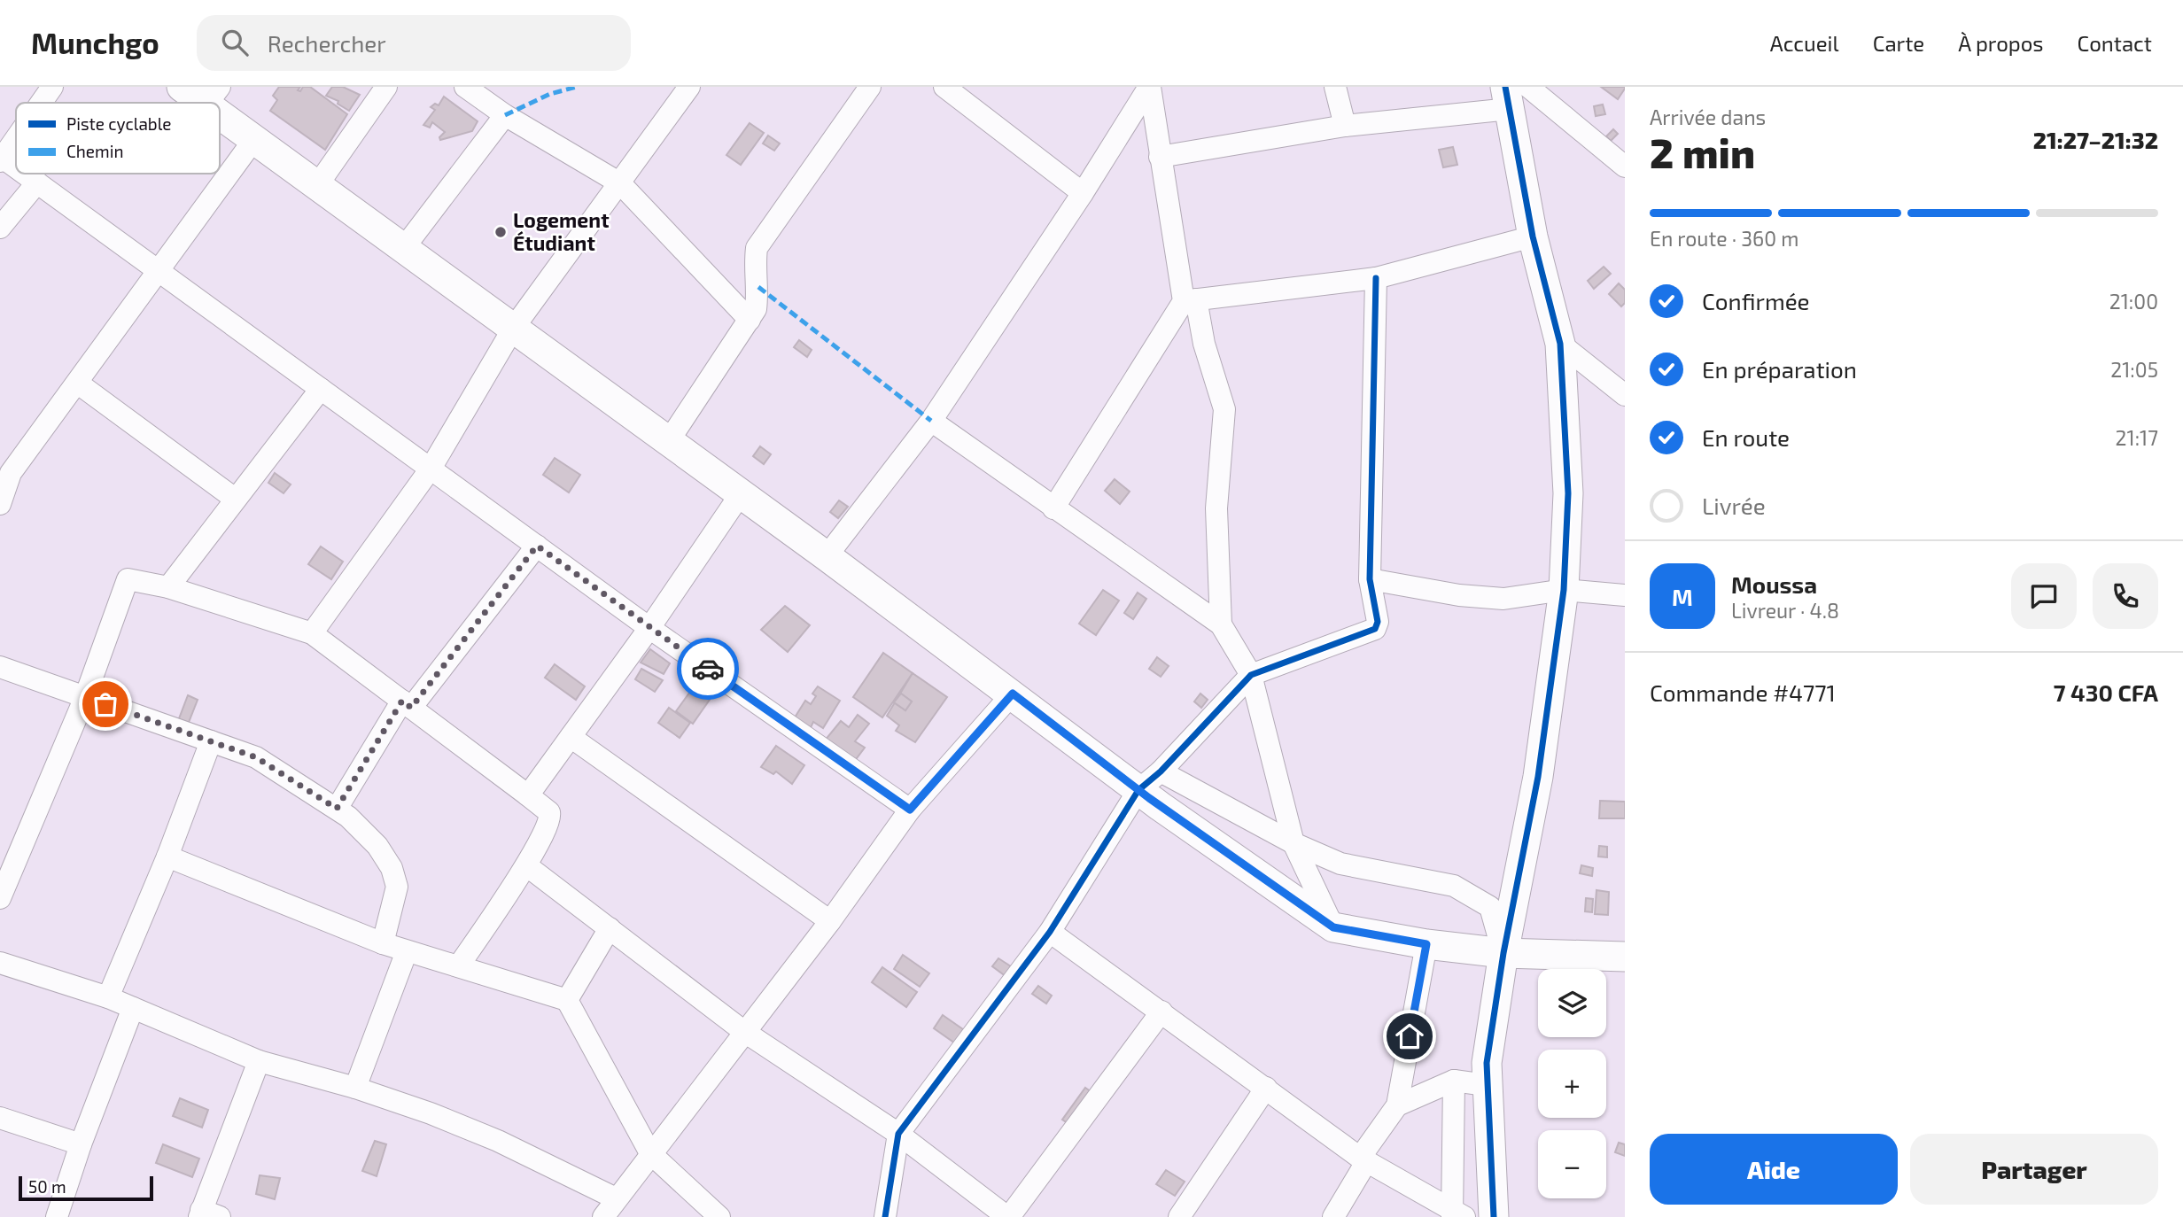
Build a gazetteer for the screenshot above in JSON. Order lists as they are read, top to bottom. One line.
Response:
{"places":["Logement Étudiant"],"legend":["Piste cyclable","Chemin"],"scale_bar":"50 m","page":{"header":"Munchgo","search":"Rechercher","nav":["Accueil","Carte","À propos","Contact"],"heading":["2 min","Arrivée dans","21:27–21:32"],"panel":["Moussa","Livreur · 4.8","Commande #4771","7 430 CFA"],"bar":"En route · 360 m","list":[["Confirmée","21:00"],["En préparation","21:05"],["En route","21:17"],"Livrée"],"round":"M","map_buttons":["+","−"],"buttons":["Aide","Partager"],"scale":"50 m"}}
